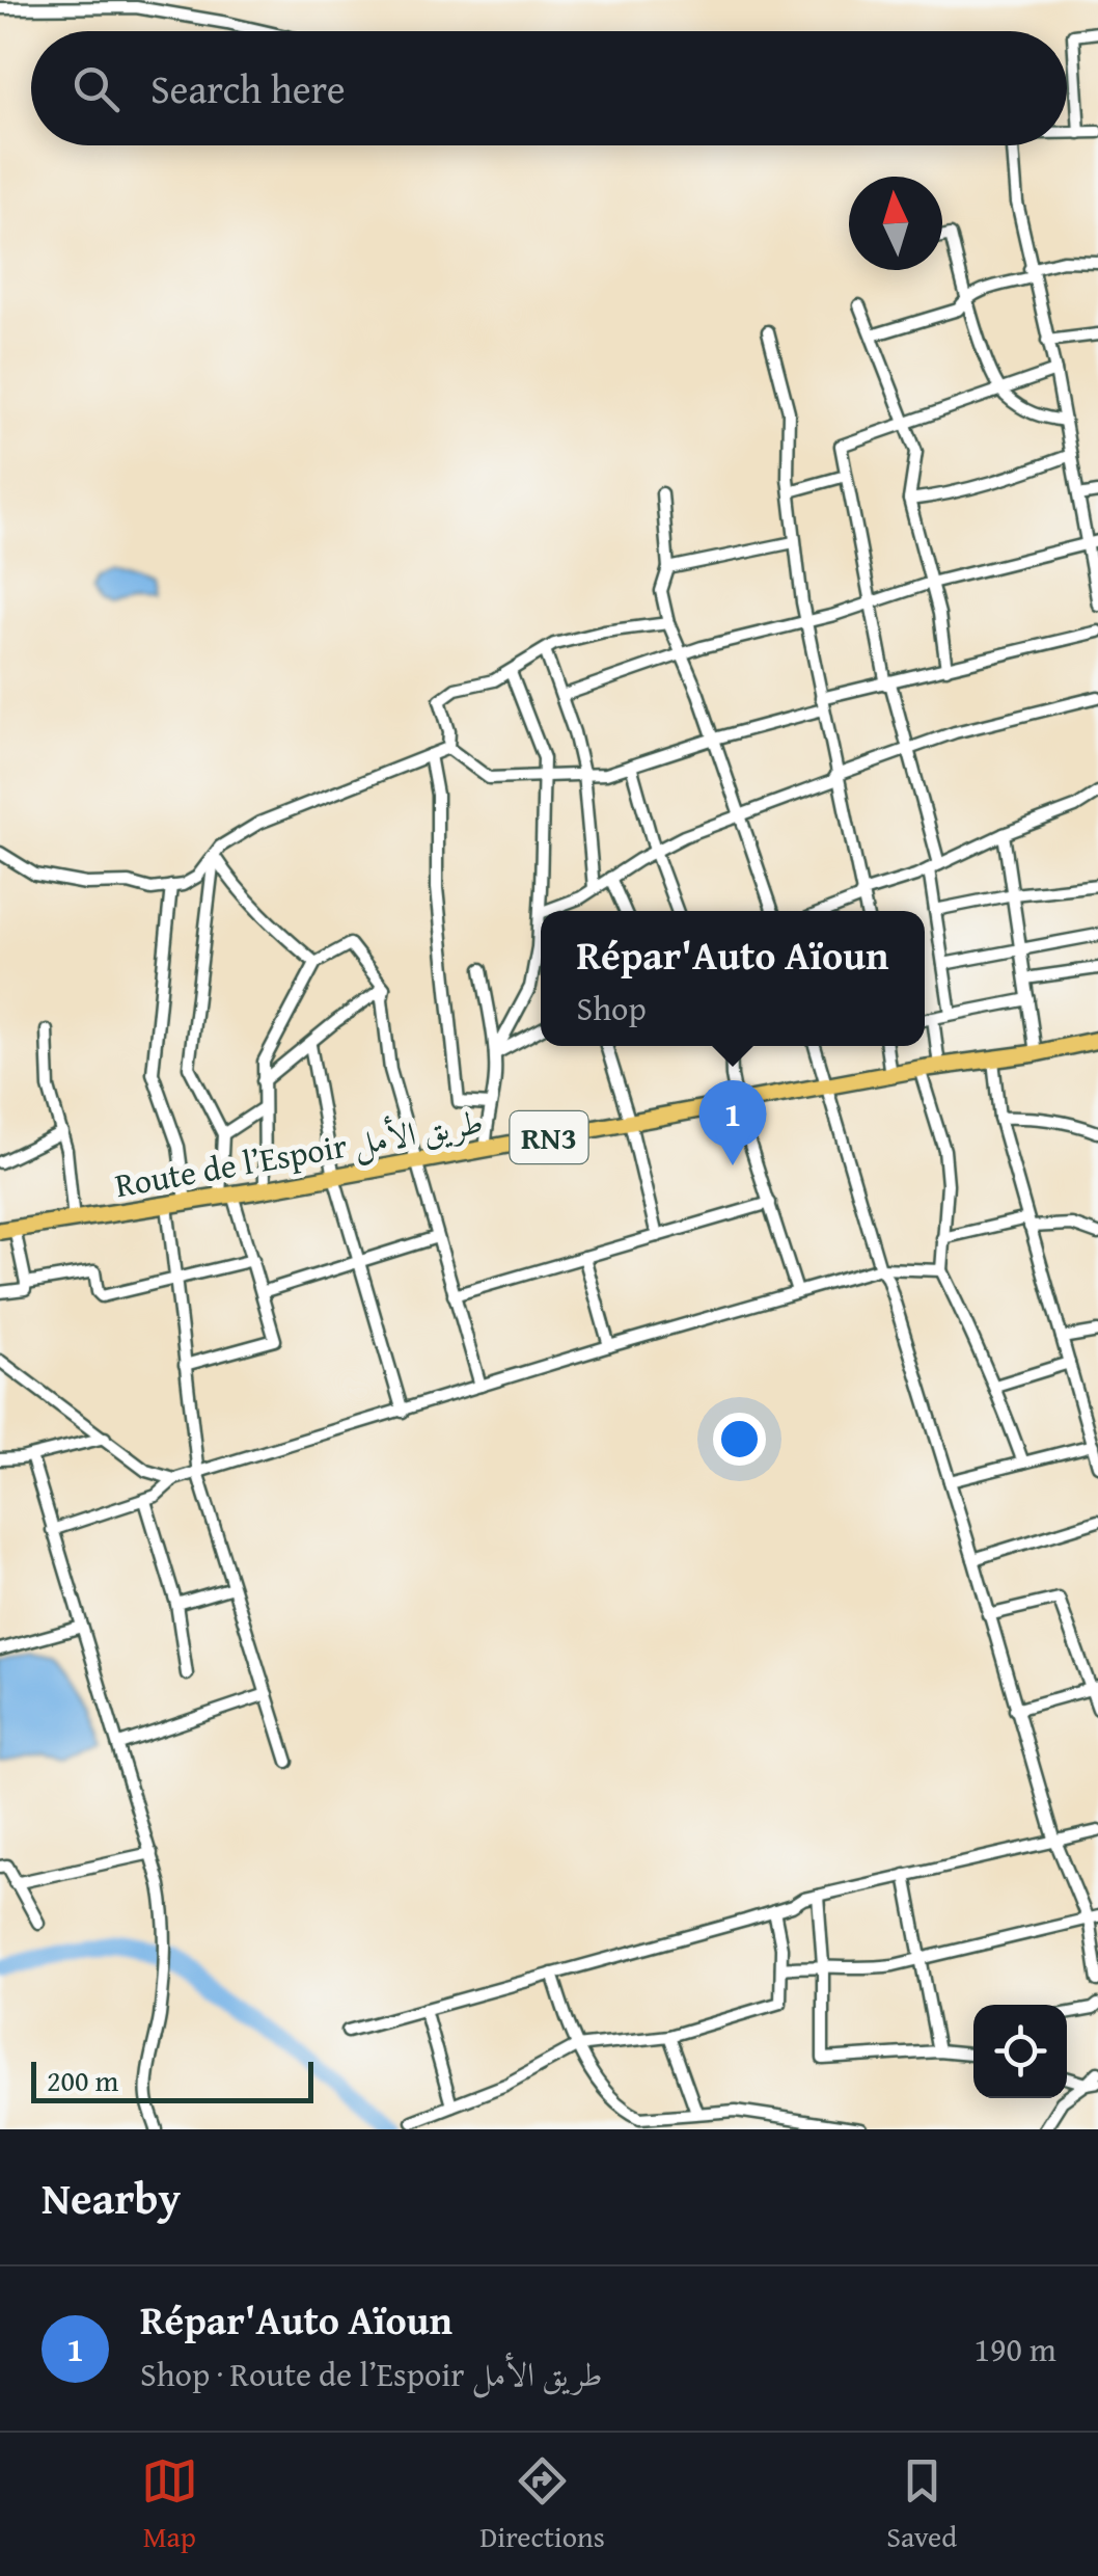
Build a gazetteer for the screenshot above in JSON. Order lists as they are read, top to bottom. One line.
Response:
{"streets":{"highway":["RN3","Route de l’Espoir طريق الأمل"]},"scale_bar":"200 m","north":"top","page":{"search":"Search here","popup":["Répar'Auto Aïoun","Shop"],"pins":"1","scale":"200 m","heading":"Nearby","list":[{"mark":"1","name":"Répar'Auto Aïoun","note":"Shop · Route de l’Espoir طريق الأمل","value":"190 m"}],"nav":["Map","Directions","Saved"]}}
